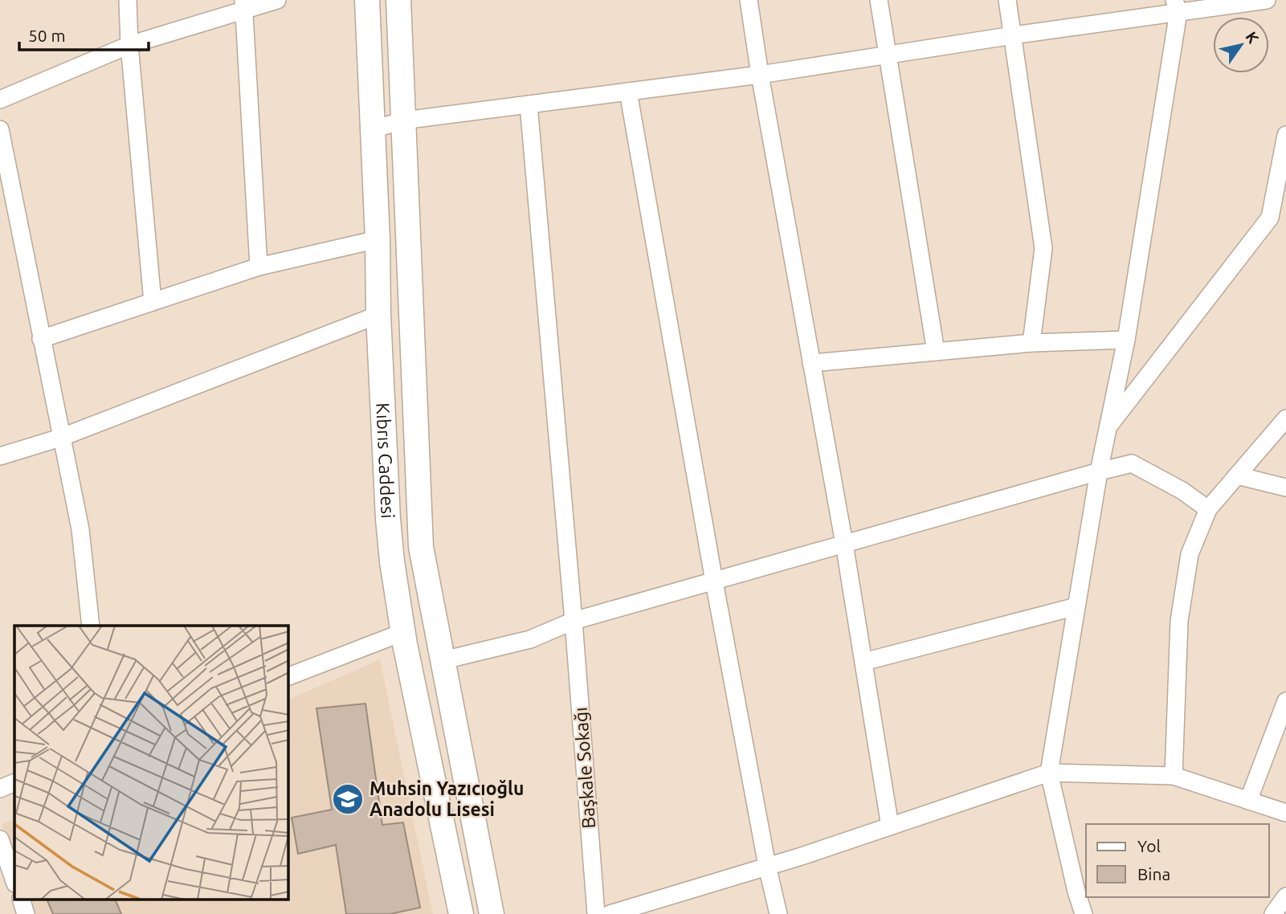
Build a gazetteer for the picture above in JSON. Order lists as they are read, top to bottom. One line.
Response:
{"streets":{"main road":["Kıbrıs Caddesi"],"street":["Başkale Sokağı"]},"places":{"school or university":["Muhsin Yazıcıoğlu Anadolu Lisesi"]},"legend":["Yol","Bina"],"scale_bar":"50 m","north":"top right"}
